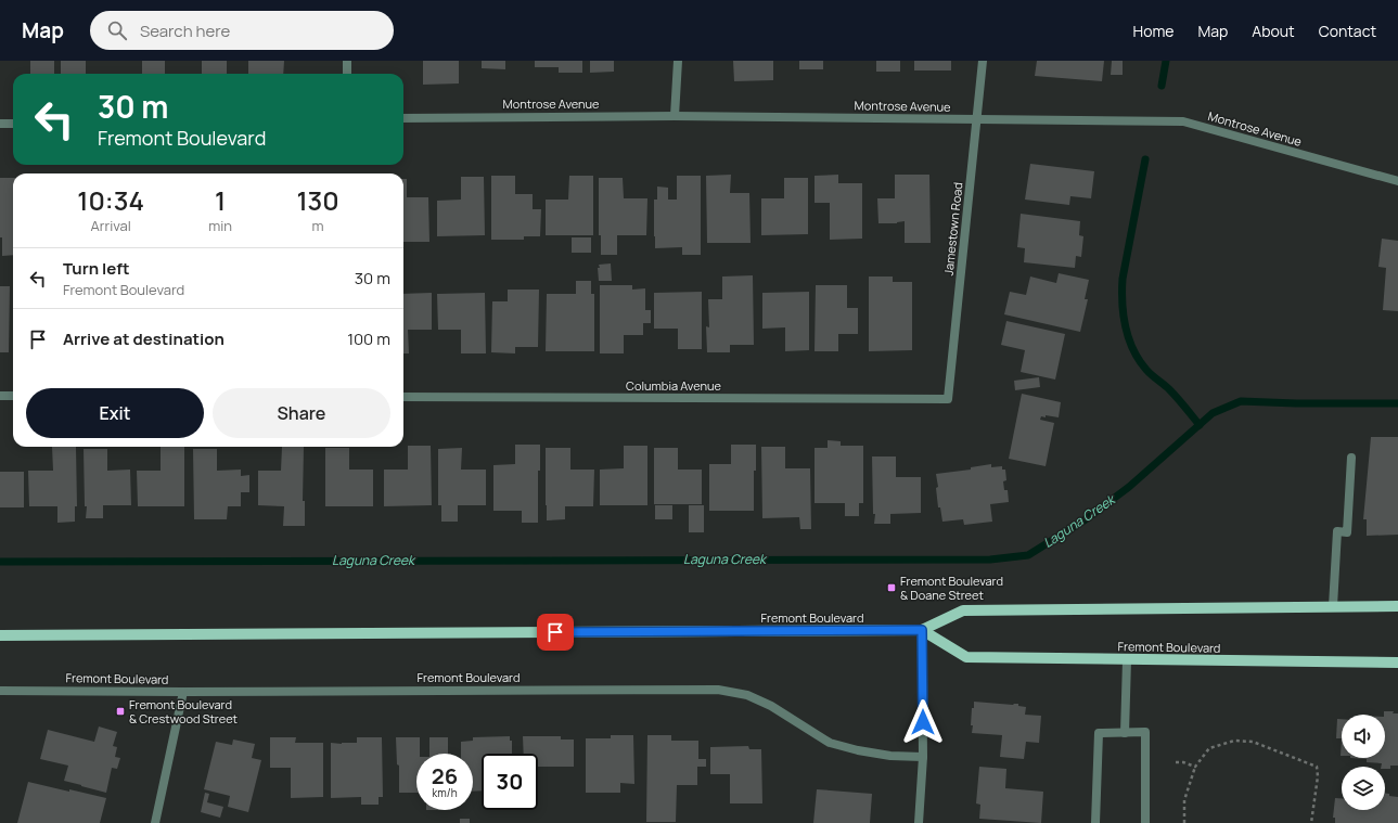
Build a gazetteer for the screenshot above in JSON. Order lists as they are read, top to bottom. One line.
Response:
{"streets":{"main road":["Fremont Boulevard"],"street":["Montrose Avenue","Jamestown Road","Columbia Avenue"]},"crossings":[["Montrose Avenue","Jamestown Road"],["Jamestown Road","Columbia Avenue"]],"water":["Laguna Creek"],"places":{"transit":["Fremont Boulevard & Doane Street","Fremont Boulevard & Crestwood Street"]},"page":{"header":"Map","search":"Search here","nav":["Home","Map","About","Contact"],"turn":["30 m","Fremont Boulevard"],"eta":["10:34","Arrival","1","min","130","m"],"list":[{"name":"Turn left","note":"Fremont Boulevard","value":"30 m"},{"name":"Arrive at destination","value":"100 m"}],"buttons":["Exit","Share"],"speed":"26 km/h","limit":"30"}}
